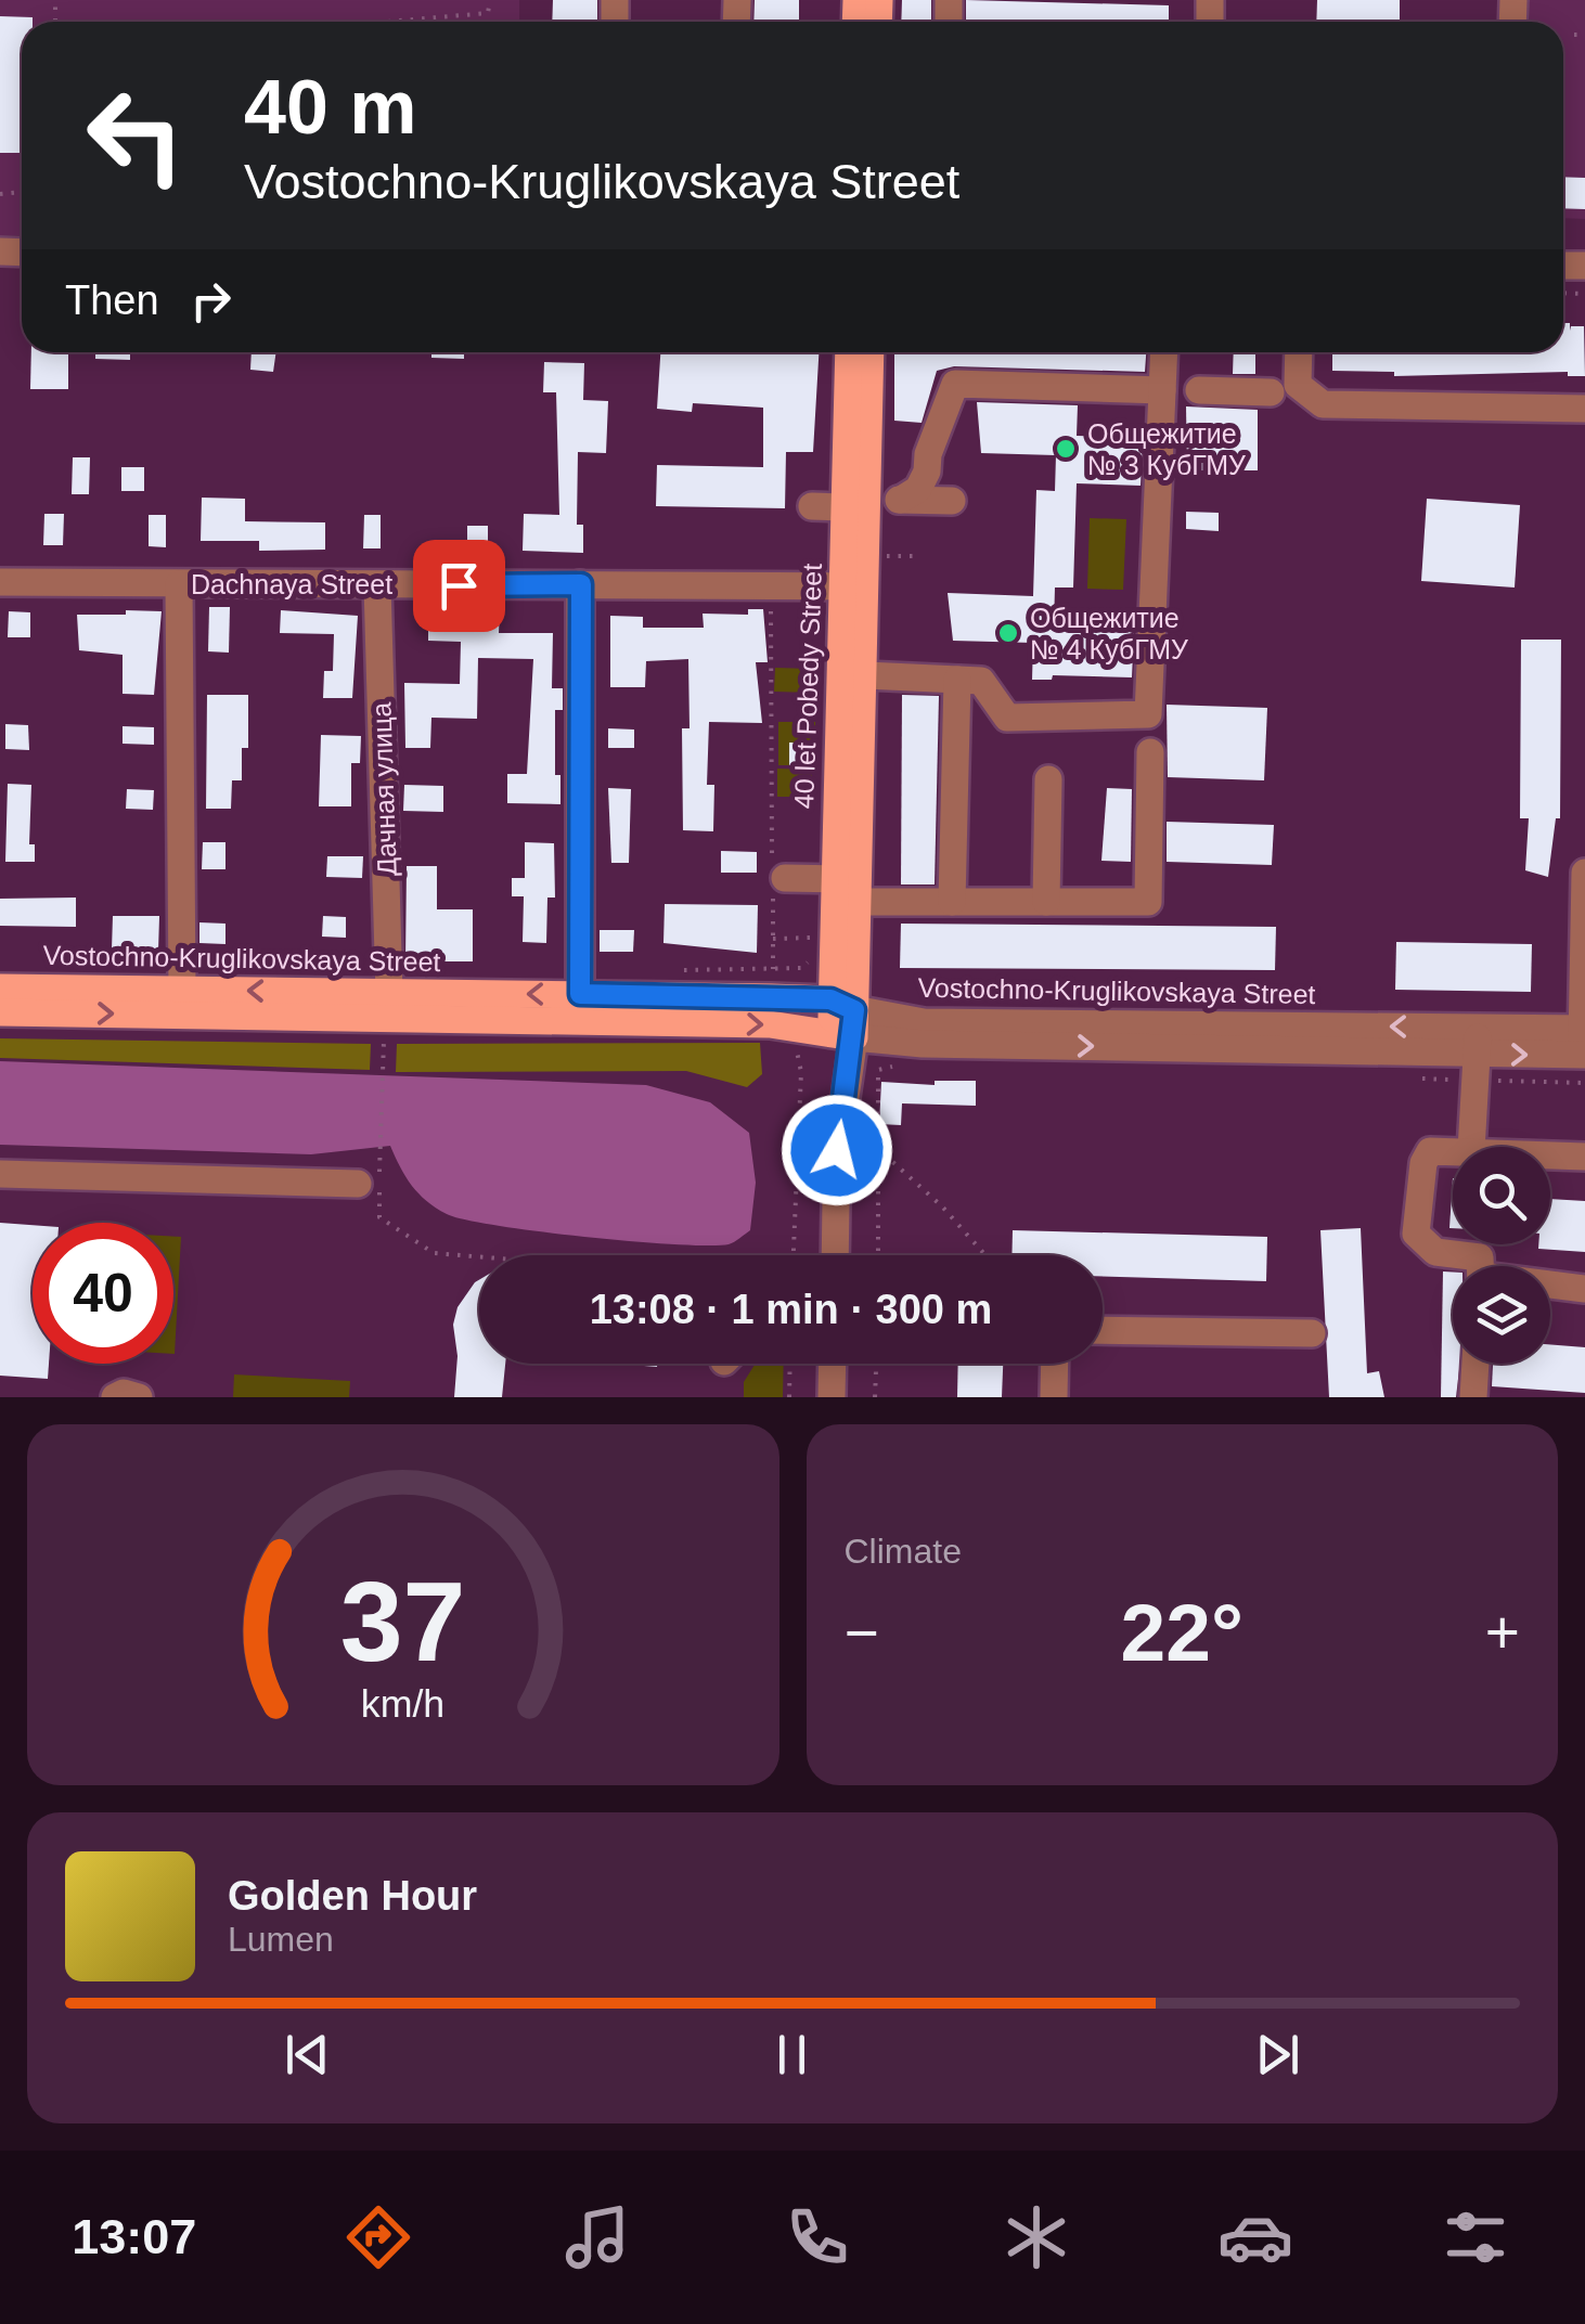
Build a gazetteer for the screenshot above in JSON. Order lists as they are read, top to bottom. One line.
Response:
{"streets":{"main road":["Vostochno-Kruglikovskaya Street"],"street":["Dachnaya Street","Дачная улица"]},"crossings":[["Dachnaya Street","Дачная улица"],["Дачная улица","Vostochno-Kruglikovskaya Street"]],"places":["Общежитие № 3 КубГМУ","Общежитие № 4 КубГМУ"],"page":{"turn":["40 m","Vostochno-Kruglikovskaya Street"],"then":"Then","limit":"40","trip":"13:08 · 1 min · 300 m","tile":"Climate","heat":["−","22°","+"],"song":["Golden Hour","Lumen"],"tabs":"13:07","gauge":["37","km/h"]}}
